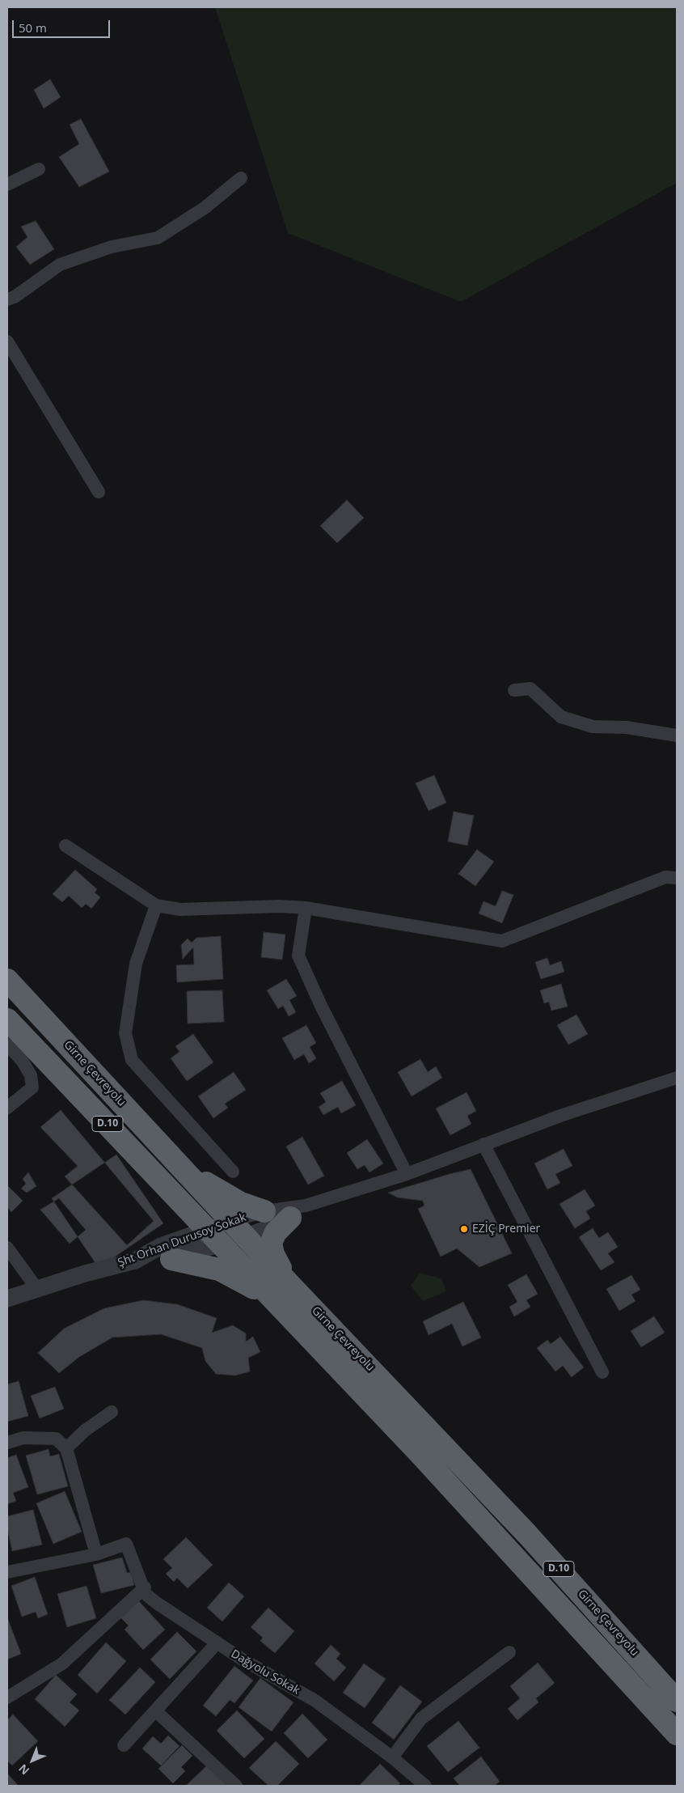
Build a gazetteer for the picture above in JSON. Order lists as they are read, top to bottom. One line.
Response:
{"streets":{"highway":["Girne Çevreyolu","D.10"],"street":["Şht Orhan Durusoy Sokak","Dağyolu Sokak"]},"crossings":[["Girne Çevreyolu","Şht Orhan Durusoy Sokak"]],"places":["EZİÇ Premier"],"scale_bar":"50 m","north":"bottom left"}
